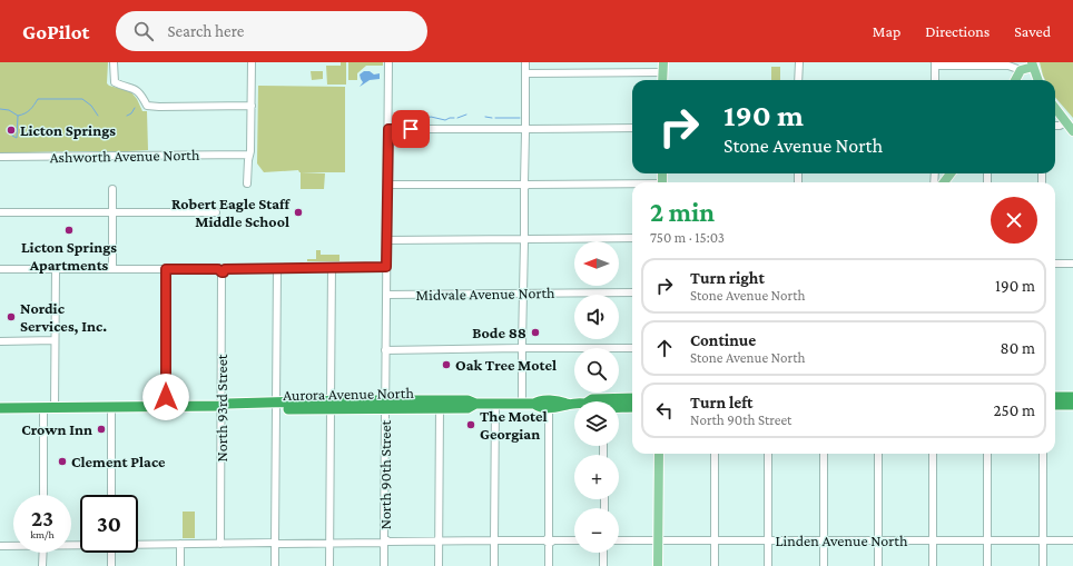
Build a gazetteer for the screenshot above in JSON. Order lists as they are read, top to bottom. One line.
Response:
{"streets":{"highway":["Aurora Avenue North"],"street":["Ashworth Avenue North","Midvale Avenue North","North 93rd Street","North 90th Street","Linden Avenue North"]},"crossings":[["Midvale Avenue North","North 90th Street"],["Aurora Avenue North","North 93rd Street"],["Aurora Avenue North","North 90th Street"]],"places":["Licton Springs","Robert Eagle Staff Middle School","Licton Springs Apartments","Nordic Services, Inc.","Bode 88","Oak Tree Motel","The Motel Georgian","Crown Inn","Clement Place"],"north":"left","page":{"header":"GoPilot","search":"Search here","nav":["Map","Directions","Saved"],"turn":["190 m","Stone Avenue North"],"heading":["2 min","750 m · 15:03"],"map_buttons":["+","−"],"list":[{"name":"Turn right","note":"Stone Avenue North","value":"190 m"},{"name":"Continue","note":"Stone Avenue North","value":"80 m"},{"name":"Turn left","note":"North 90th Street","value":"250 m"}],"speed":"23 km/h","limit":"30"}}
